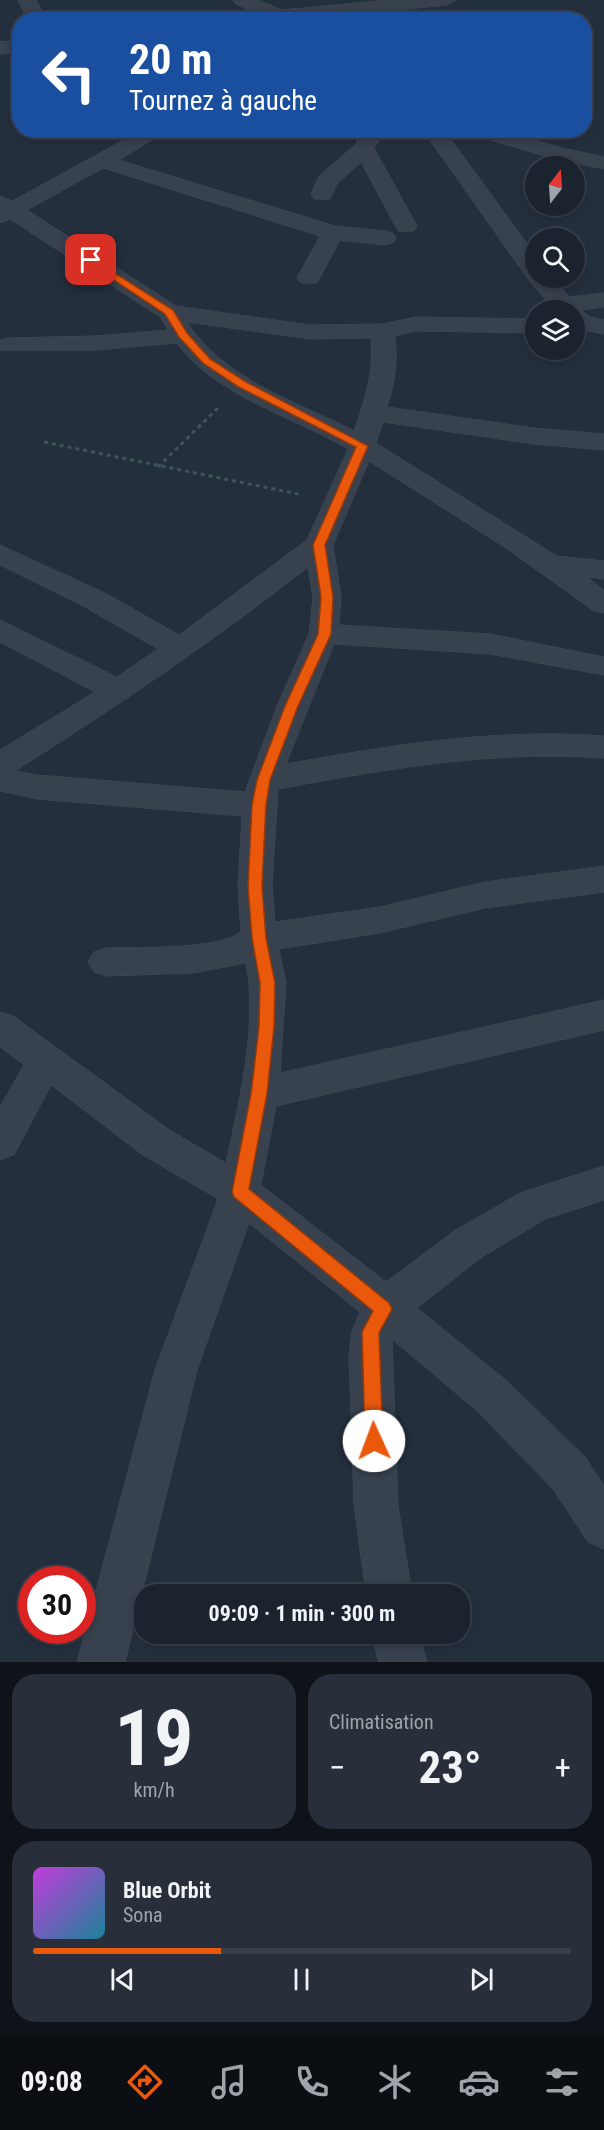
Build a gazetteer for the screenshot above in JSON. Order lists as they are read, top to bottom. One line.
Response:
{"north":"top","page":{"turn":["20 m","Tournez à gauche"],"limit":"30","trip":"09:09 · 1 min · 300 m","tile":[["19","km/h"],"Climatisation"],"heat":["−","23°","+"],"song":["Blue Orbit","Sona"],"tabs":"09:08"}}
